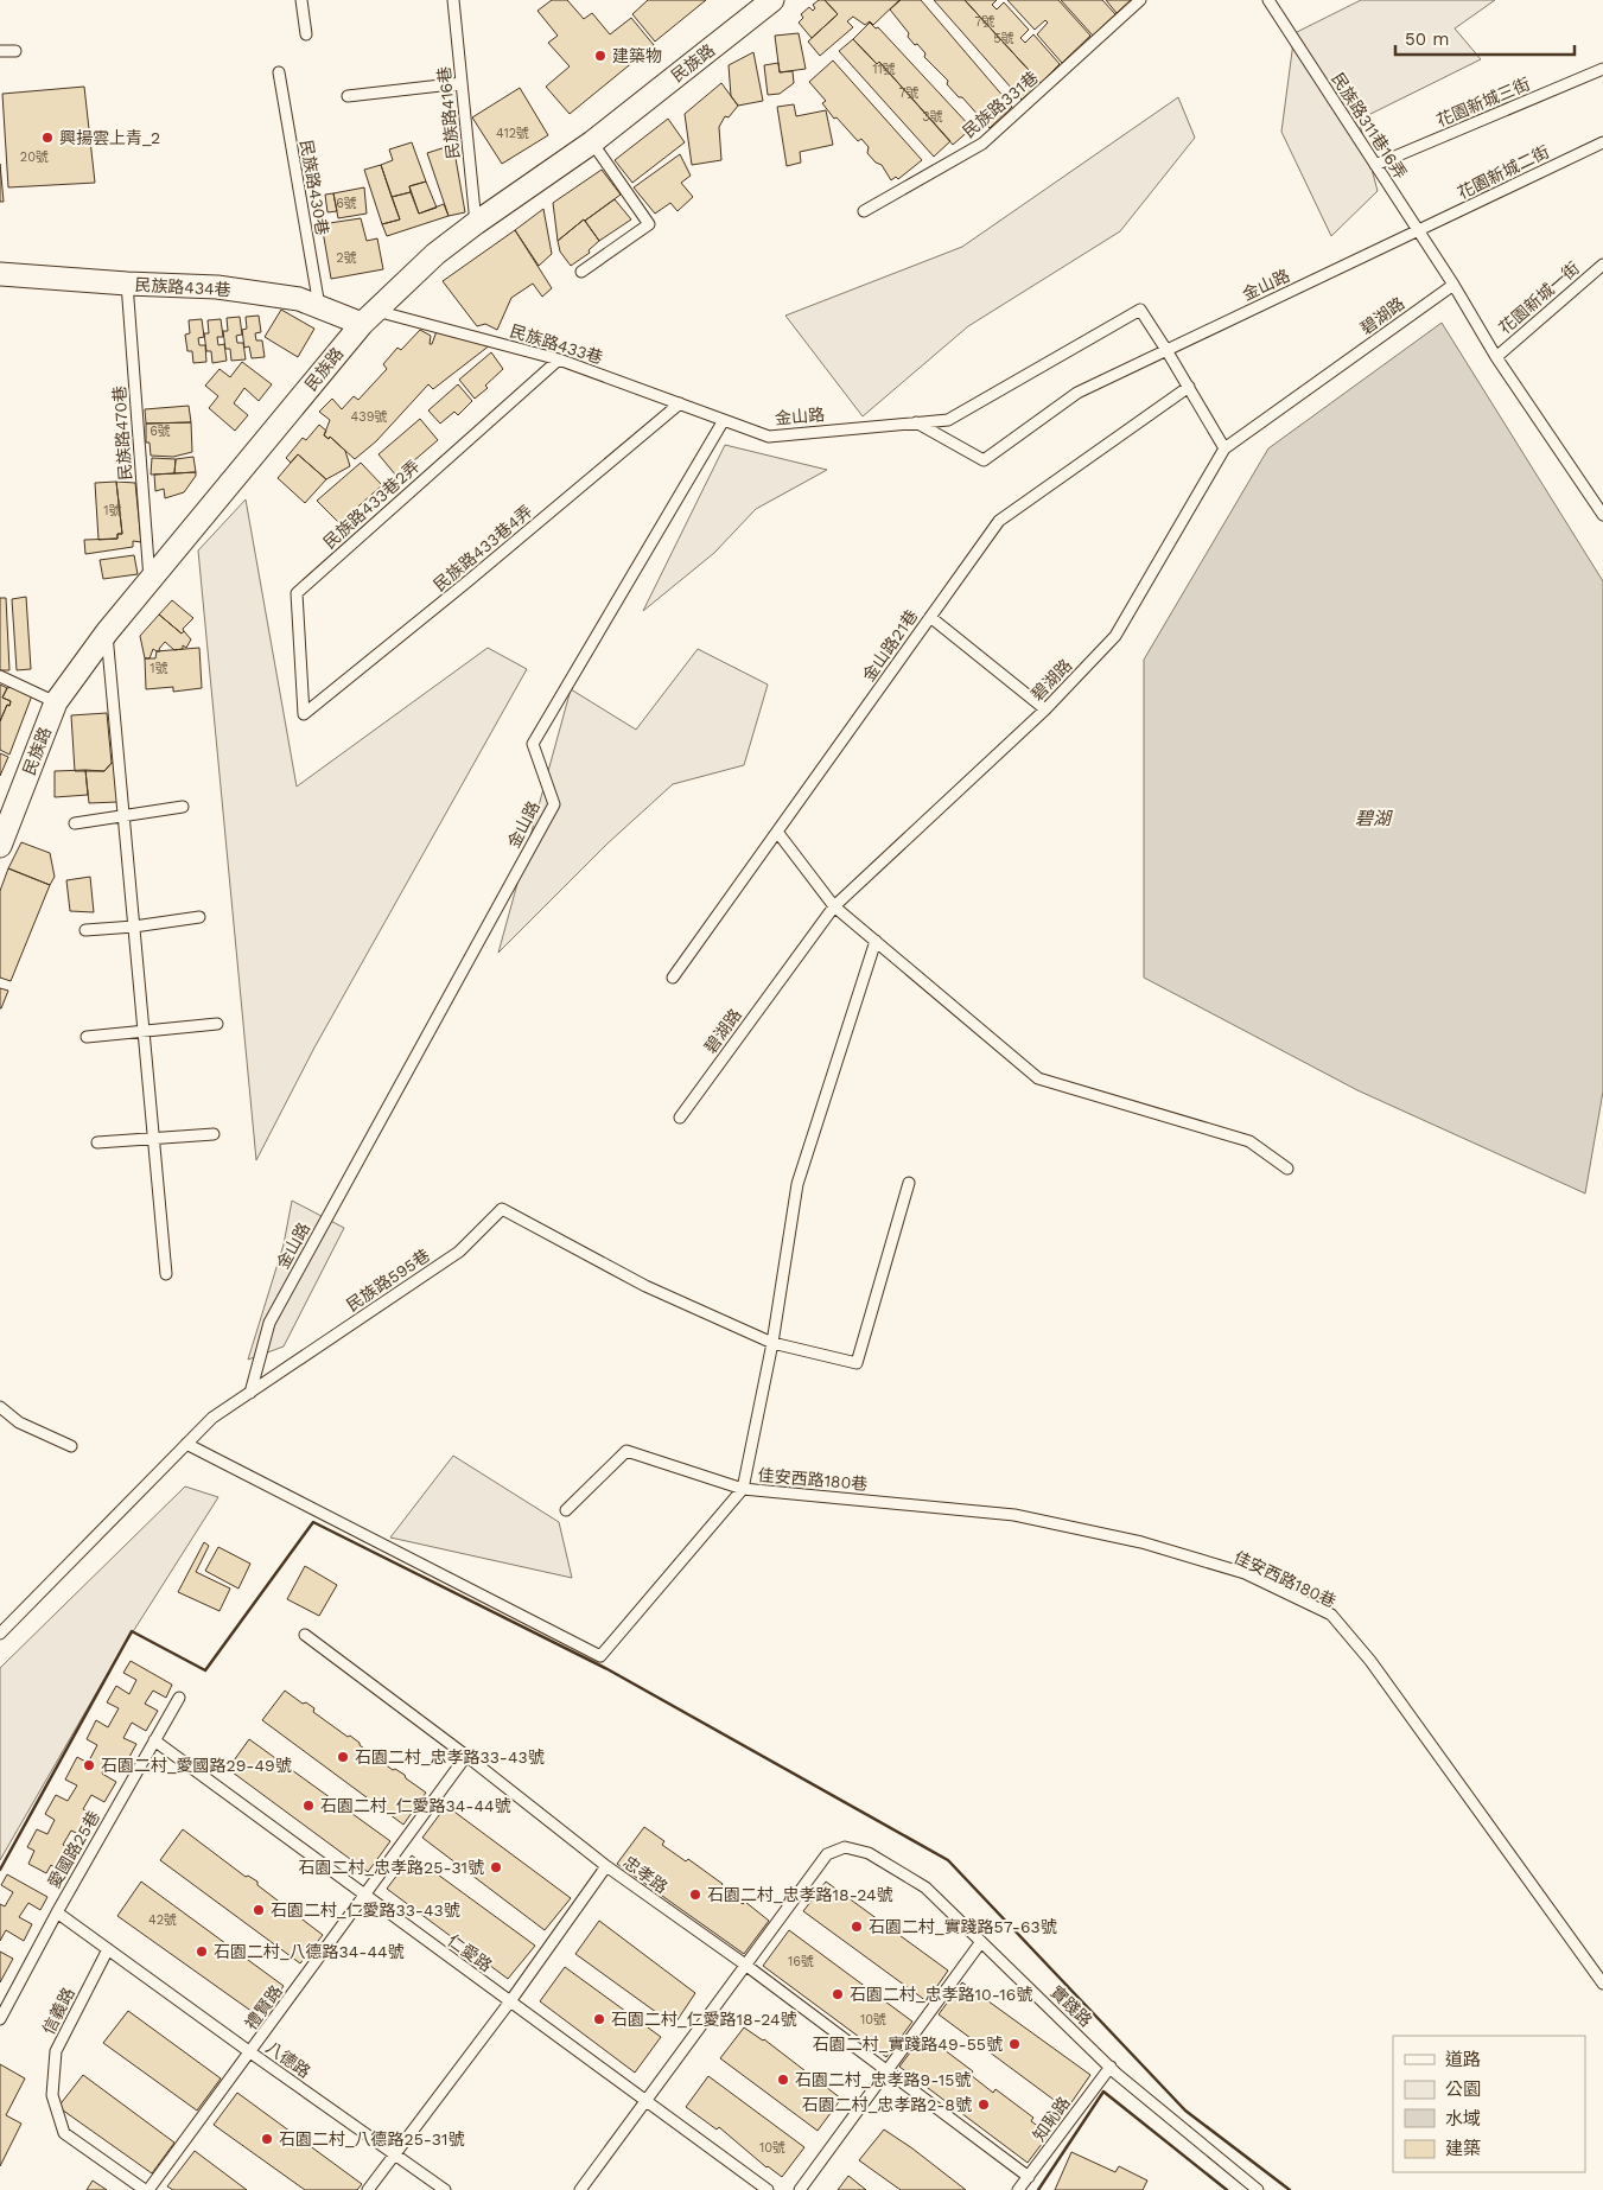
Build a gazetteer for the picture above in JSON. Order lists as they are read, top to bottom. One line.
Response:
{"streets":{"street":["民族路","民族路434巷"],"lane":["花園新城三街","民族路331巷","民族路416巷","民族路311巷16弄","花園新城二街","民族路430巷","金山路","花園新城一街","碧湖路","民族路433巷","民族路470巷","民族路433巷2弄","民族路433巷4弄","金山路21巷","民族路595巷","佳安西路180巷","愛國路25巷","忠孝路","仁愛路","實踐路","禮賢路","信義路","八德路","知恥路"]},"crossings":[["民族路","民族路416巷"],["民族路","民族路434巷"],["民族路","民族路433巷"],["民族路","民族路470巷"],["花園新城三街","民族路311巷16弄"],["民族路311巷16弄","花園新城二街"],["民族路311巷16弄","金山路"],["民族路311巷16弄","花園新城一街"],["民族路311巷16弄","碧湖路"],["花園新城二街","金山路"],["民族路430巷","民族路434巷"],["金山路","民族路433巷"],["金山路","民族路595巷"],["民族路434巷","民族路433巷"],["民族路434巷","民族路470巷"],["民族路433巷","民族路433巷2弄"],["民族路433巷","民族路433巷4弄"],["民族路433巷2弄","民族路433巷4弄"],["愛國路25巷","仁愛路"],["愛國路25巷","八德路"],["忠孝路","實踐路"],["忠孝路","禮賢路"],["忠孝路","知恥路"],["仁愛路","禮賢路"],["實踐路","知恥路"],["禮賢路","信義路"],["禮賢路","八德路"],["信義路","八德路"]],"water":["碧湖"],"places":["建築物","興揚雲上青_2","石園二村_忠孝路33-43號","石園二村_愛國路29-49號","石園二村_仁愛路34-44號","石園二村_忠孝路25-31號","石園二村_忠孝路18-24號","石園二村_仁愛路33-43號","石園二村_實踐路57-63號","石園二村_八德路34-44號","石園二村_忠孝路10-16號","石園二村_仁愛路18-24號","石園二村_實踐路49-55號","石園二村_忠孝路9-15號","石園二村_忠孝路2-8號","石園二村_八德路25-31號"],"house_numbers":["7號","5號","11號","7號","3號","412號","20號","6號","2號","439號","6號","1號","1號","42號","16號","10號","10號"],"legend":["道路","公園","水域","建築"],"scale_bar":"50 m"}
